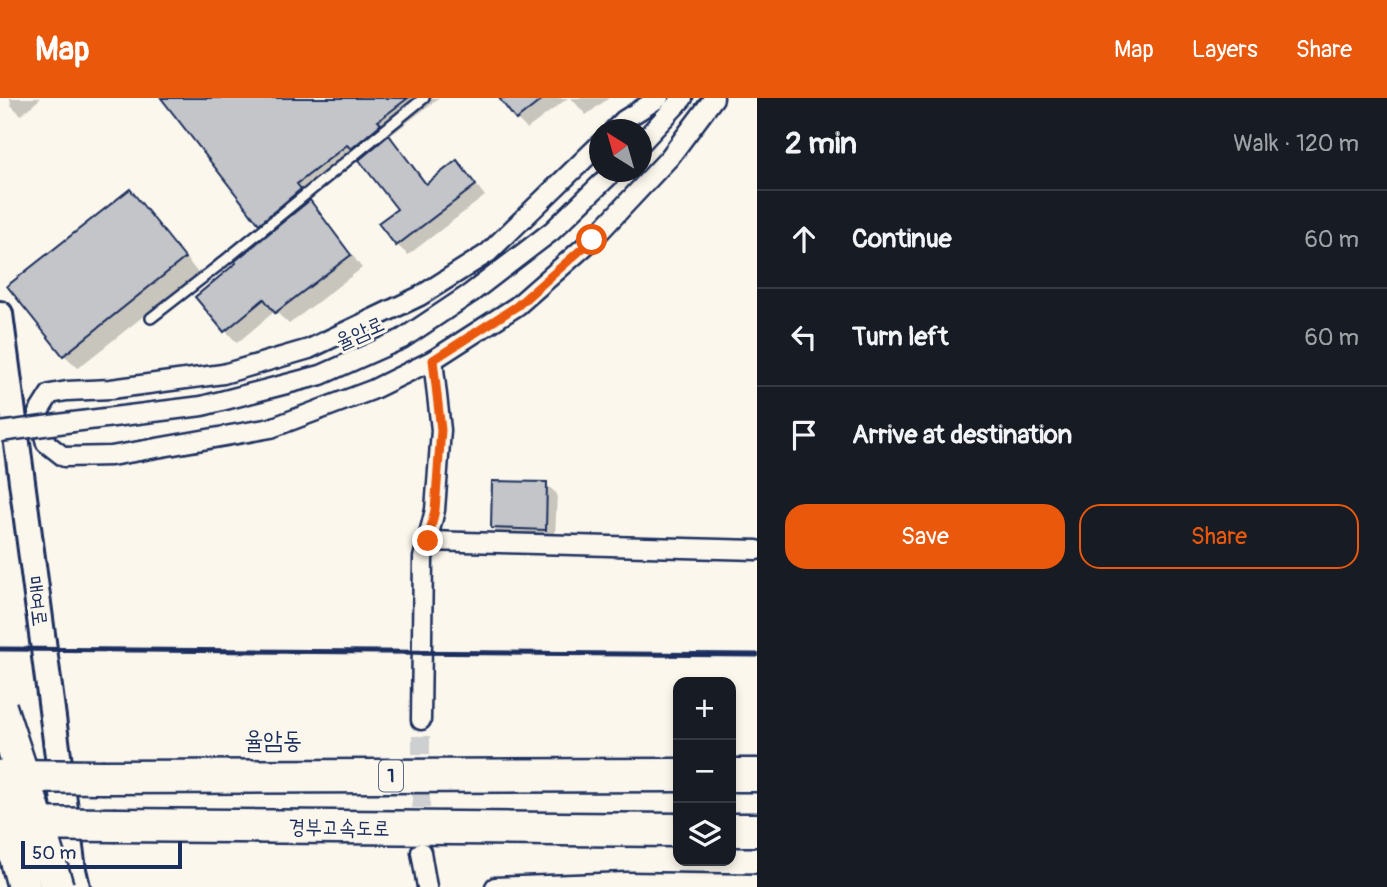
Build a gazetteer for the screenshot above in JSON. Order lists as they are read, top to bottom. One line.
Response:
{"streets":{"highway":["1","경부고속도로"],"street":["율암로","매여로"]},"districts":["율암동"],"scale_bar":"50 m","north":"top left","page":{"header":"Map","nav":["Map","Layers","Share"],"heading":["2 min","Walk · 120 m"],"list":[["Continue","60 m"],["Turn left","60 m"],"Arrive at destination"],"buttons":["Save","Share"],"map_buttons":["+","−"],"scale":"50 m"}}
